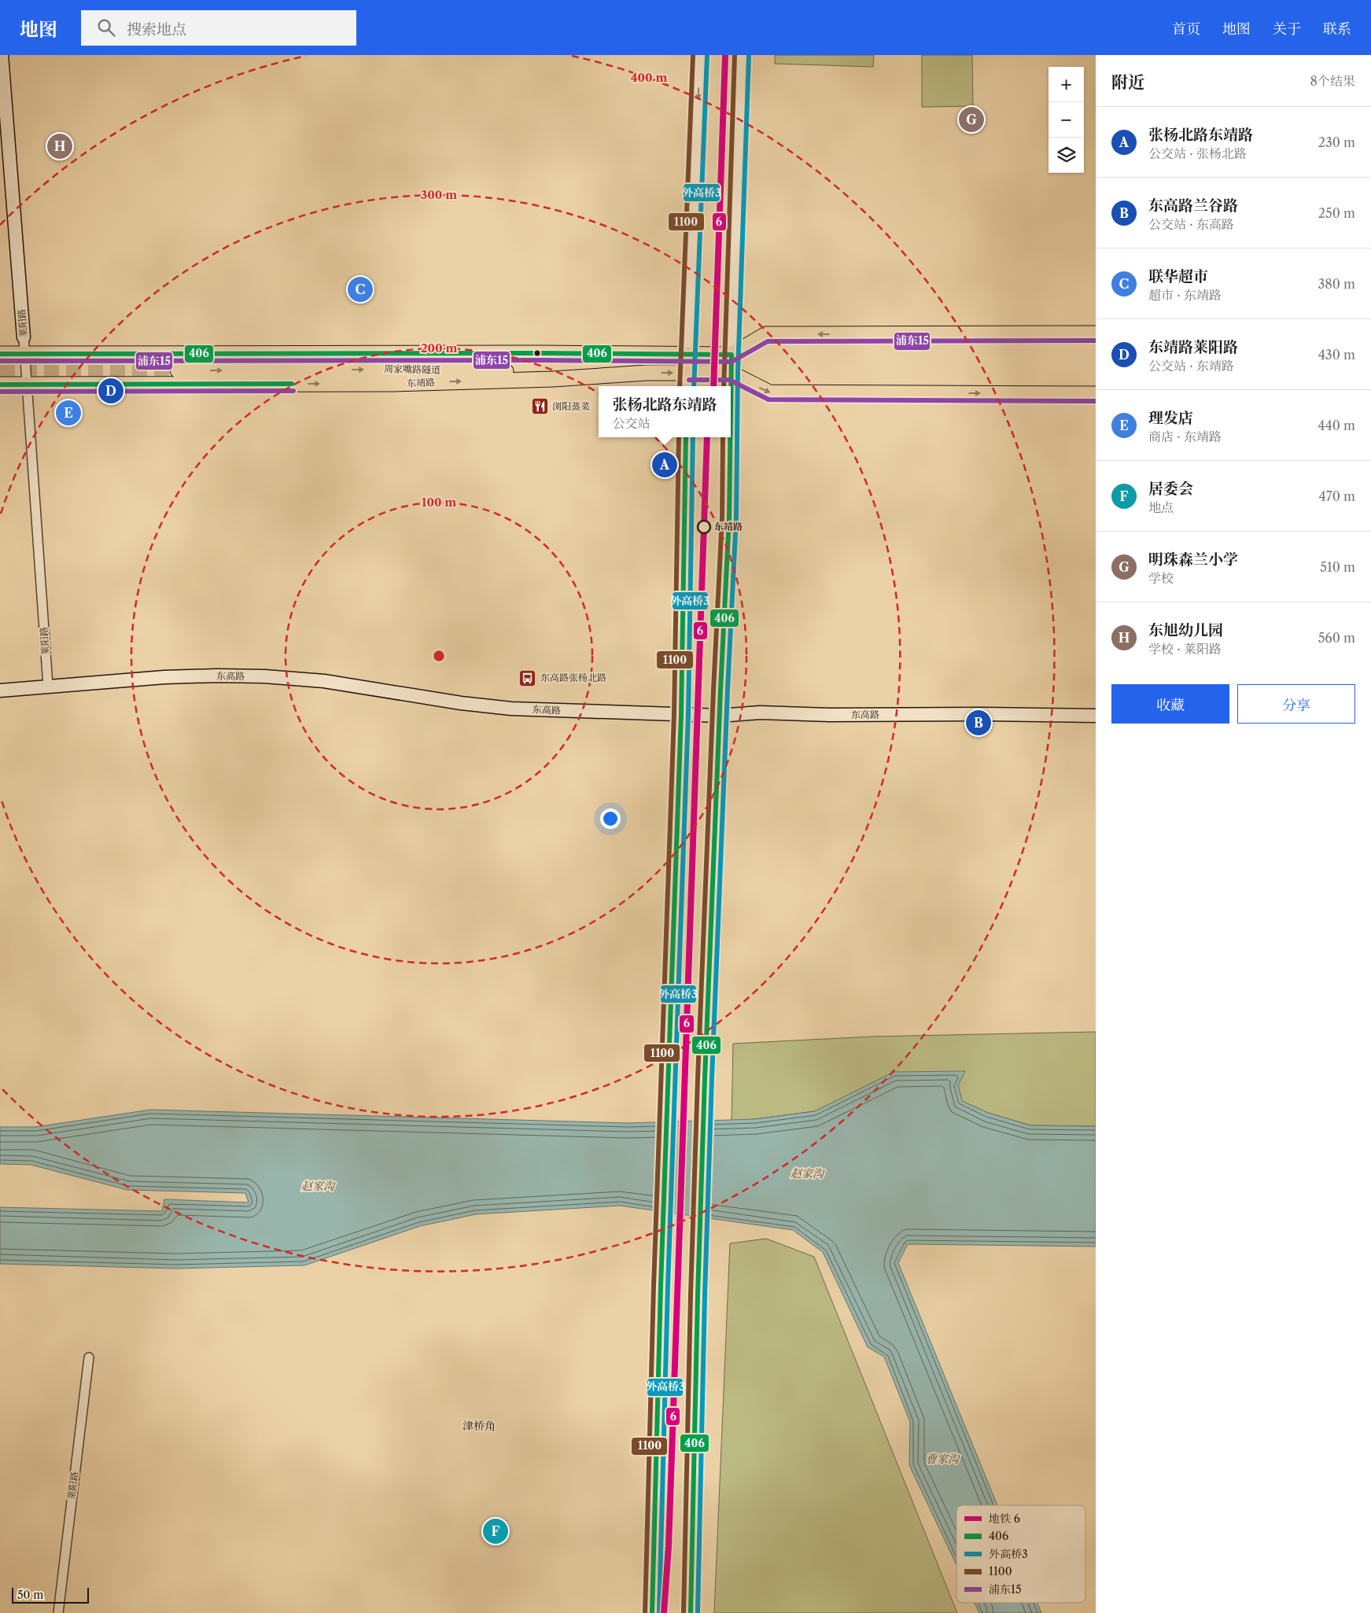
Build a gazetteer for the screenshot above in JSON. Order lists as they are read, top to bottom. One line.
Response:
{"streets":{"main road":["莱阳路","周家嘴路隧道","东靖路","东高路"]},"crossings":[["莱阳路","东靖路"],["莱阳路","东高路"],["周家嘴路隧道","东靖路"]],"districts":["津桥角"],"water":["赵家沟","曹家沟"],"places":{"restaurant":["浏阳蒸菜"],"other":["东靖路"],"bus stop":["东高路张杨北路"]},"lines":["metro line 6","transit line 外高桥3","transit line 1100","transit line 浦东15","transit line 406"],"legend":["地铁 6","406","外高桥3","1100","浦东15"],"scale_bar":"50 m","page":{"header":"地图","search":"搜索地点","nav":["首页","地图","关于","联系"],"heading":["附近","8个结果"],"map_buttons":["+","−"],"pins":["G","H","C","D","E","A","B","F"],"list":[{"mark":"A","name":"张杨北路东靖路","note":"公交站 · 张杨北路","value":"230 m"},{"mark":"B","name":"东高路兰谷路","note":"公交站 · 东高路","value":"250 m"},{"mark":"C","name":"联华超市","note":"超市 · 东靖路","value":"380 m"},{"mark":"D","name":"东靖路莱阳路","note":"公交站 · 东靖路","value":"430 m"},{"mark":"E","name":"理发店","note":"商店 · 东靖路","value":"440 m"},{"mark":"F","name":"居委会","note":"地点","value":"470 m"},{"mark":"G","name":"明珠森兰小学","note":"学校","value":"510 m"},{"mark":"H","name":"东旭幼儿园","note":"学校 · 莱阳路","value":"560 m"}],"popup":["张杨北路东靖路","公交站"],"buttons":["收藏","分享"],"scale":"50 m"},"rings":["400 m","300 m","200 m","100 m"]}
